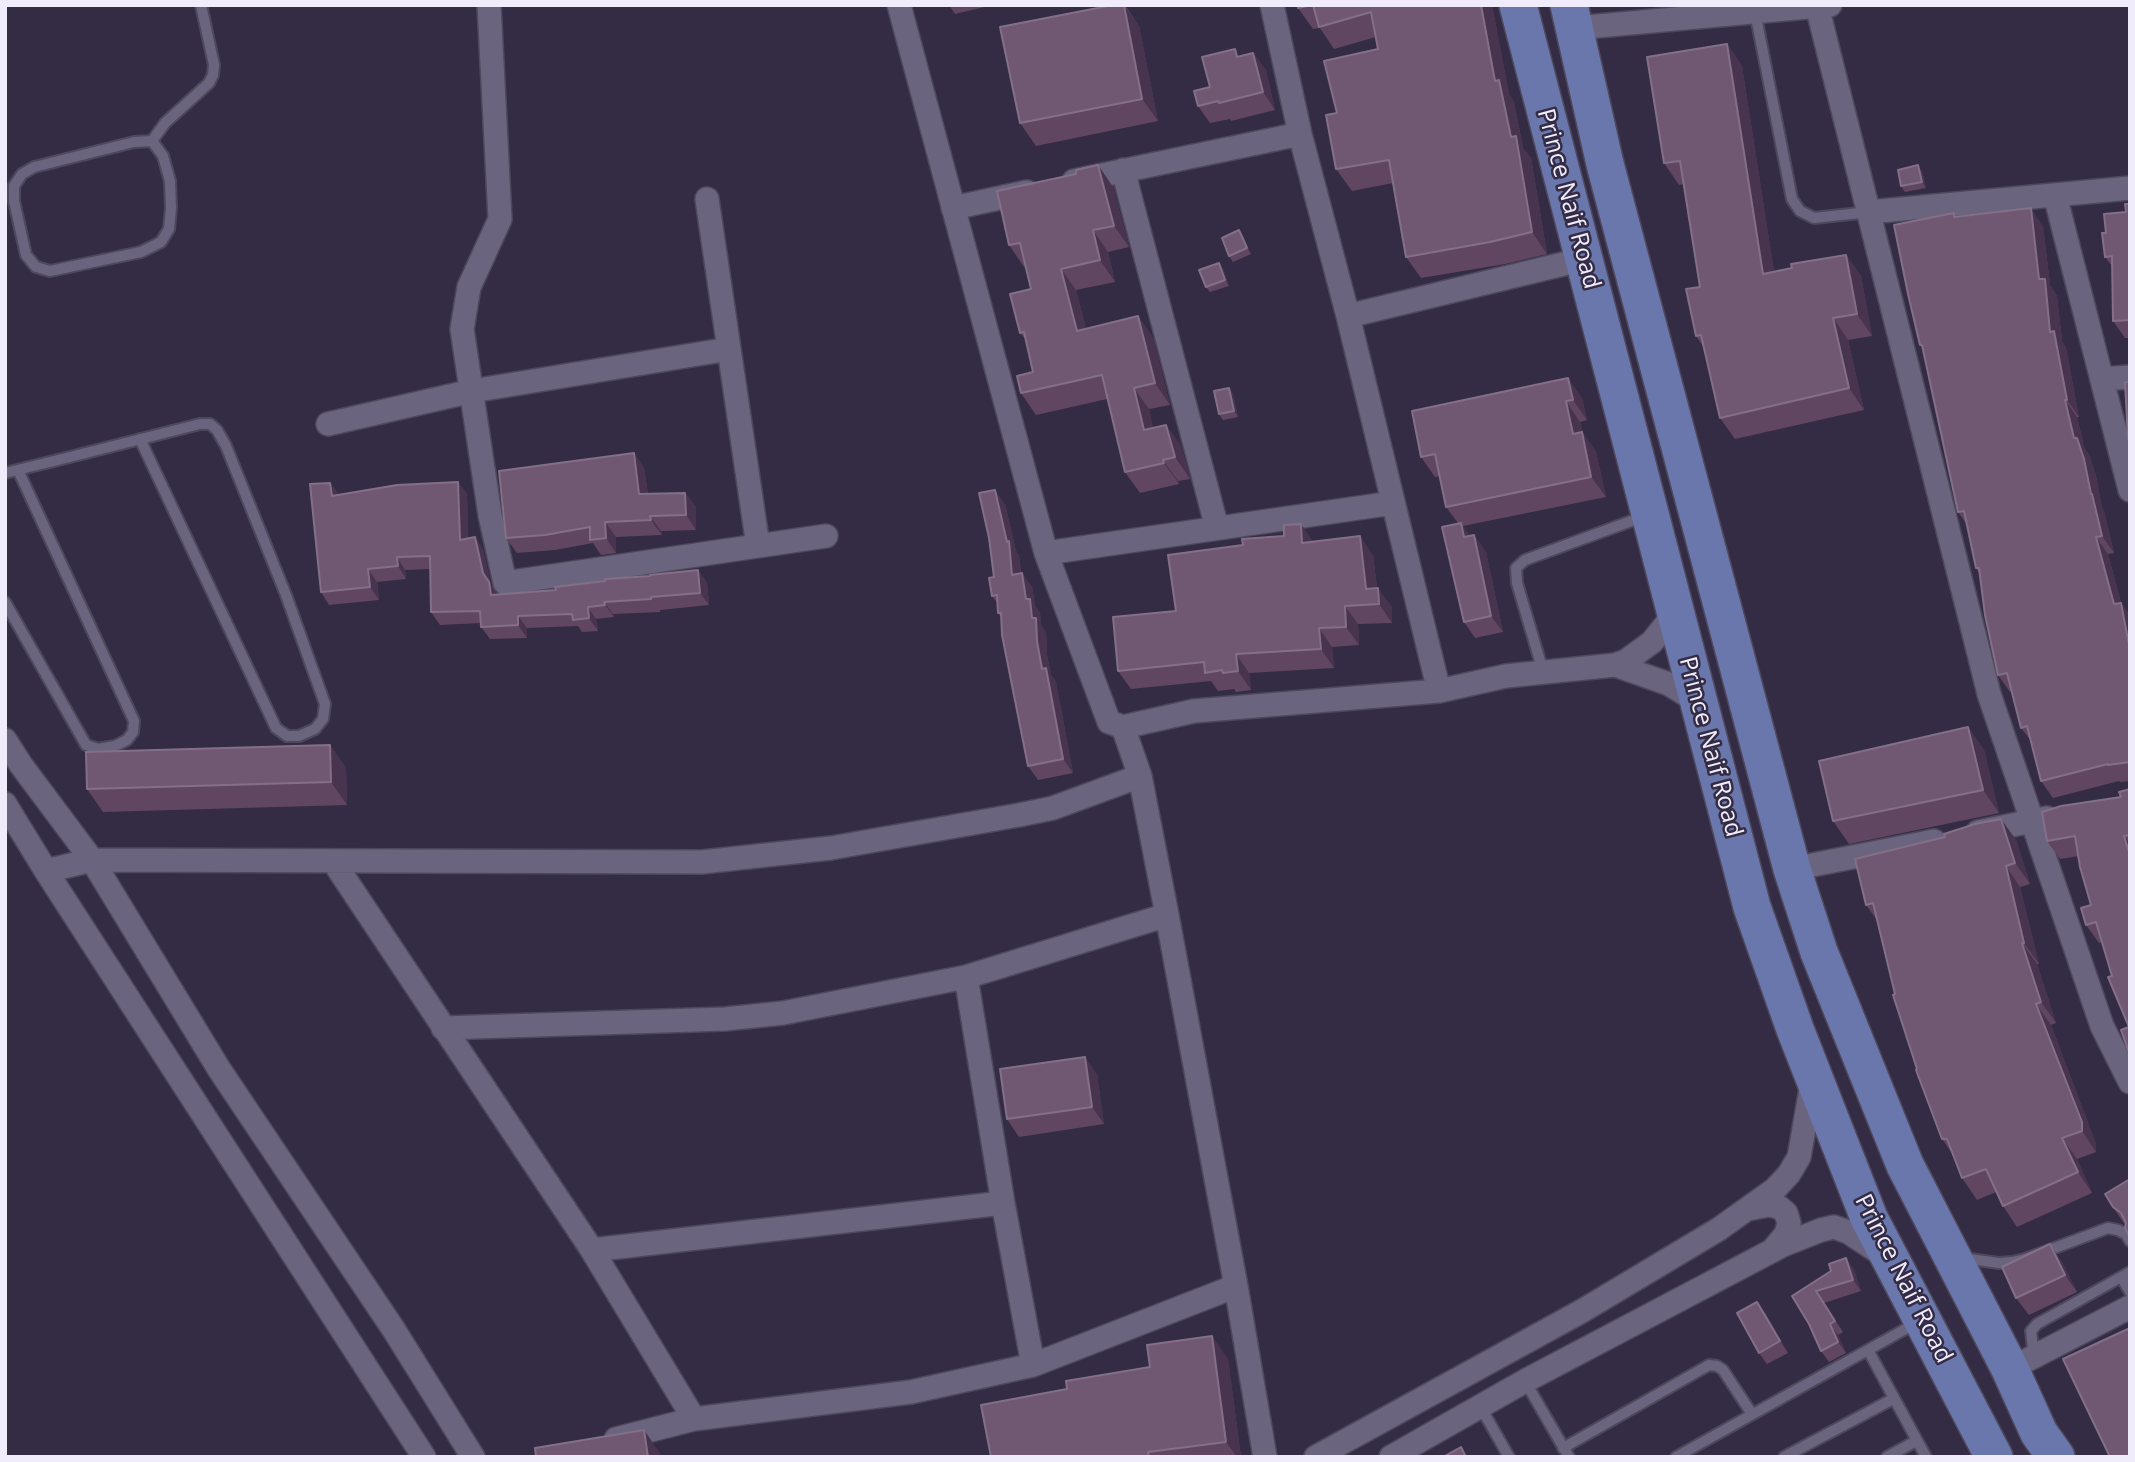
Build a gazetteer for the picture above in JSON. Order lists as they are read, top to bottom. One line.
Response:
{"streets":{"main road":["Prince Naif Road"]}}
